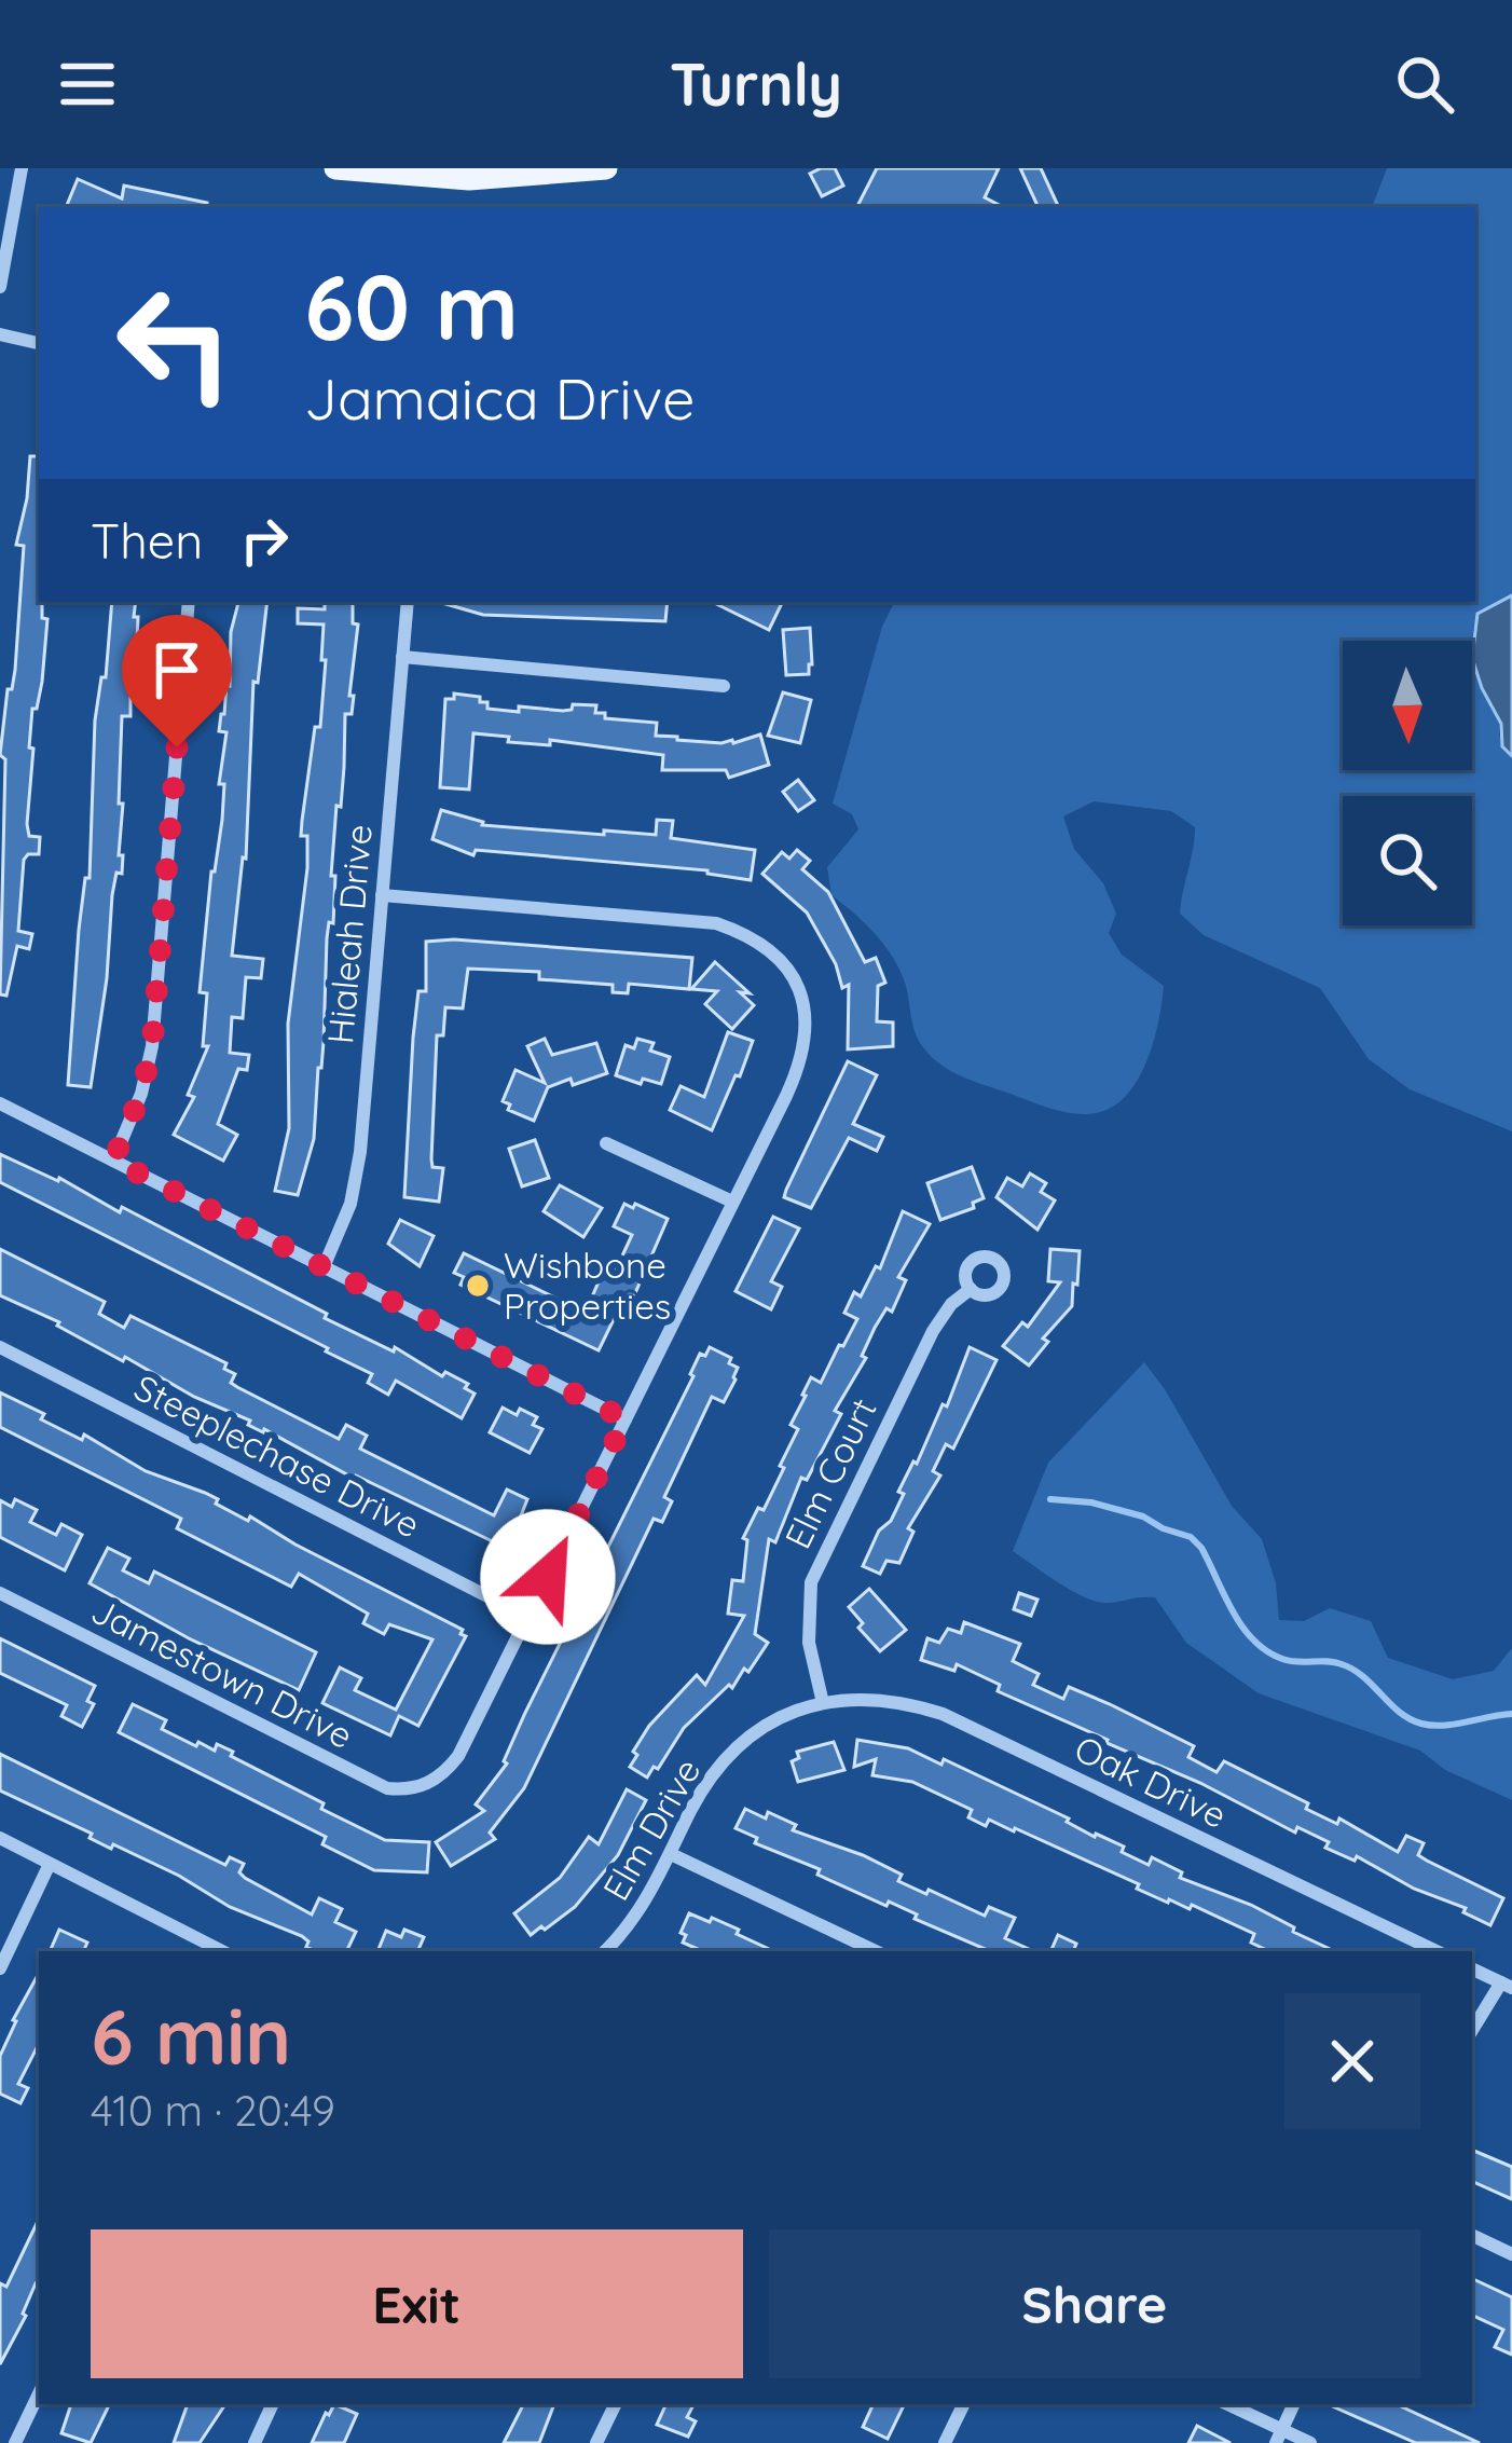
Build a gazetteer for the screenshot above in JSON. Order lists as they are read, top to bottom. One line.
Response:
{"streets":{"street":["Hialeah Drive","Steeplechase Drive","Elm Court","Jamestown Drive","Oak Drive","Elm Drive"]},"crossings":[["Steeplechase Drive","Jamestown Drive"],["Elm Court","Oak Drive"],["Elm Court","Elm Drive"],["Oak Drive","Elm Drive"]],"places":["Wishbone Properties"],"north":"bottom","page":{"header":"Turnly","turn":["60 m","Jamaica Drive"],"then":"Then","heading":["6 min","410 m · 20:49"],"buttons":["Exit","Share"]}}
